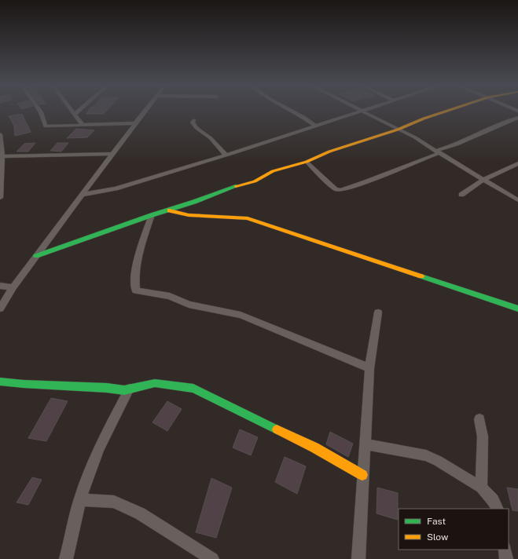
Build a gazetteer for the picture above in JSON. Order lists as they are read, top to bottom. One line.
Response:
{"legend":["Fast","Slow"]}
